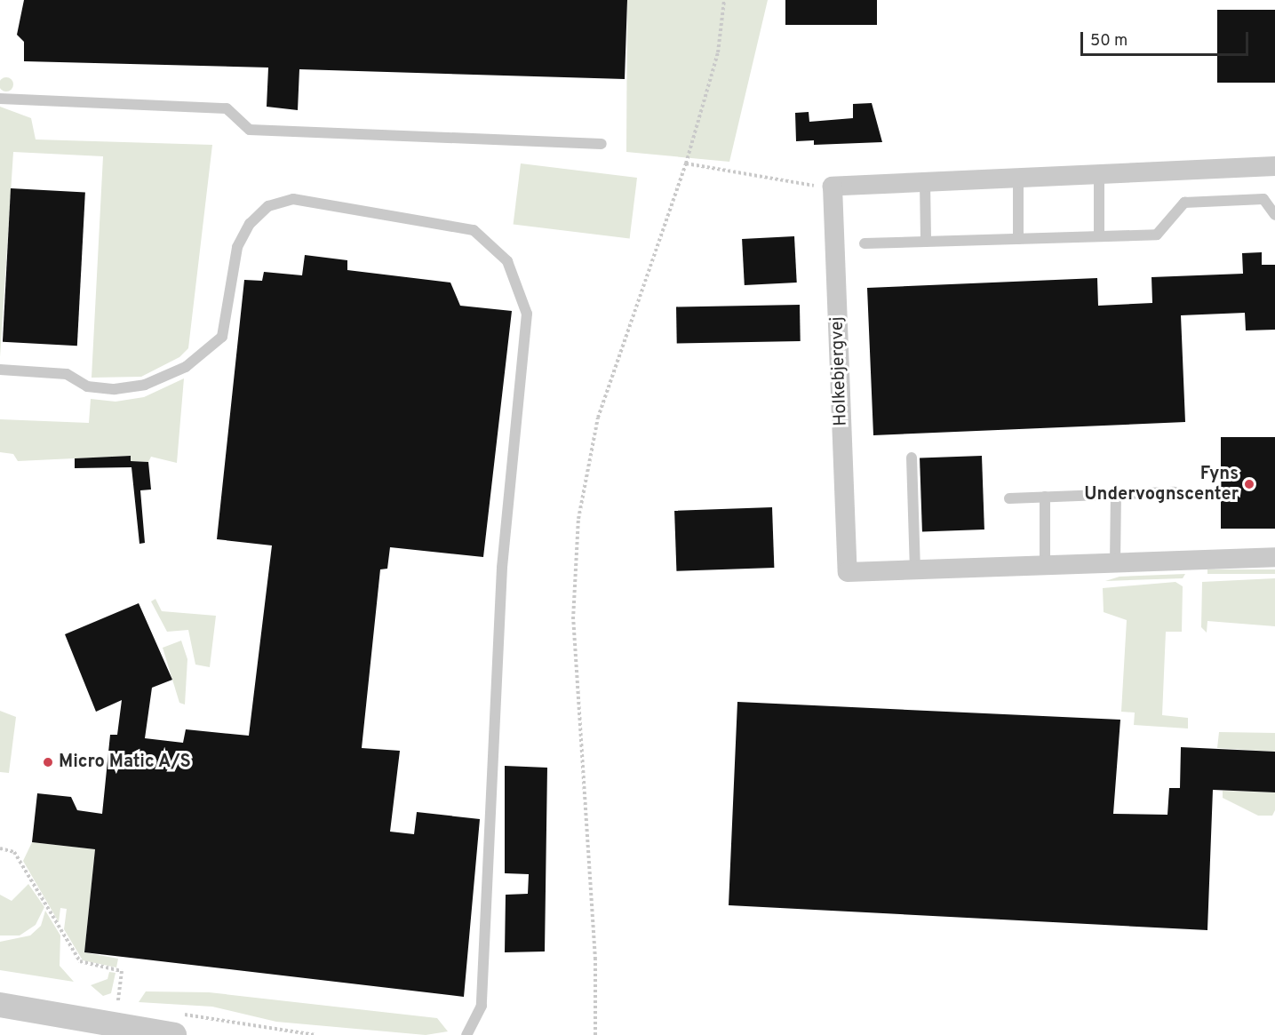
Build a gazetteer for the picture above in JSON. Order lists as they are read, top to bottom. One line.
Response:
{"streets":{"street":["Holkebjergvej"]},"places":["Fyns Undervognscenter","Micro Matic A/S"],"scale_bar":"50 m"}
